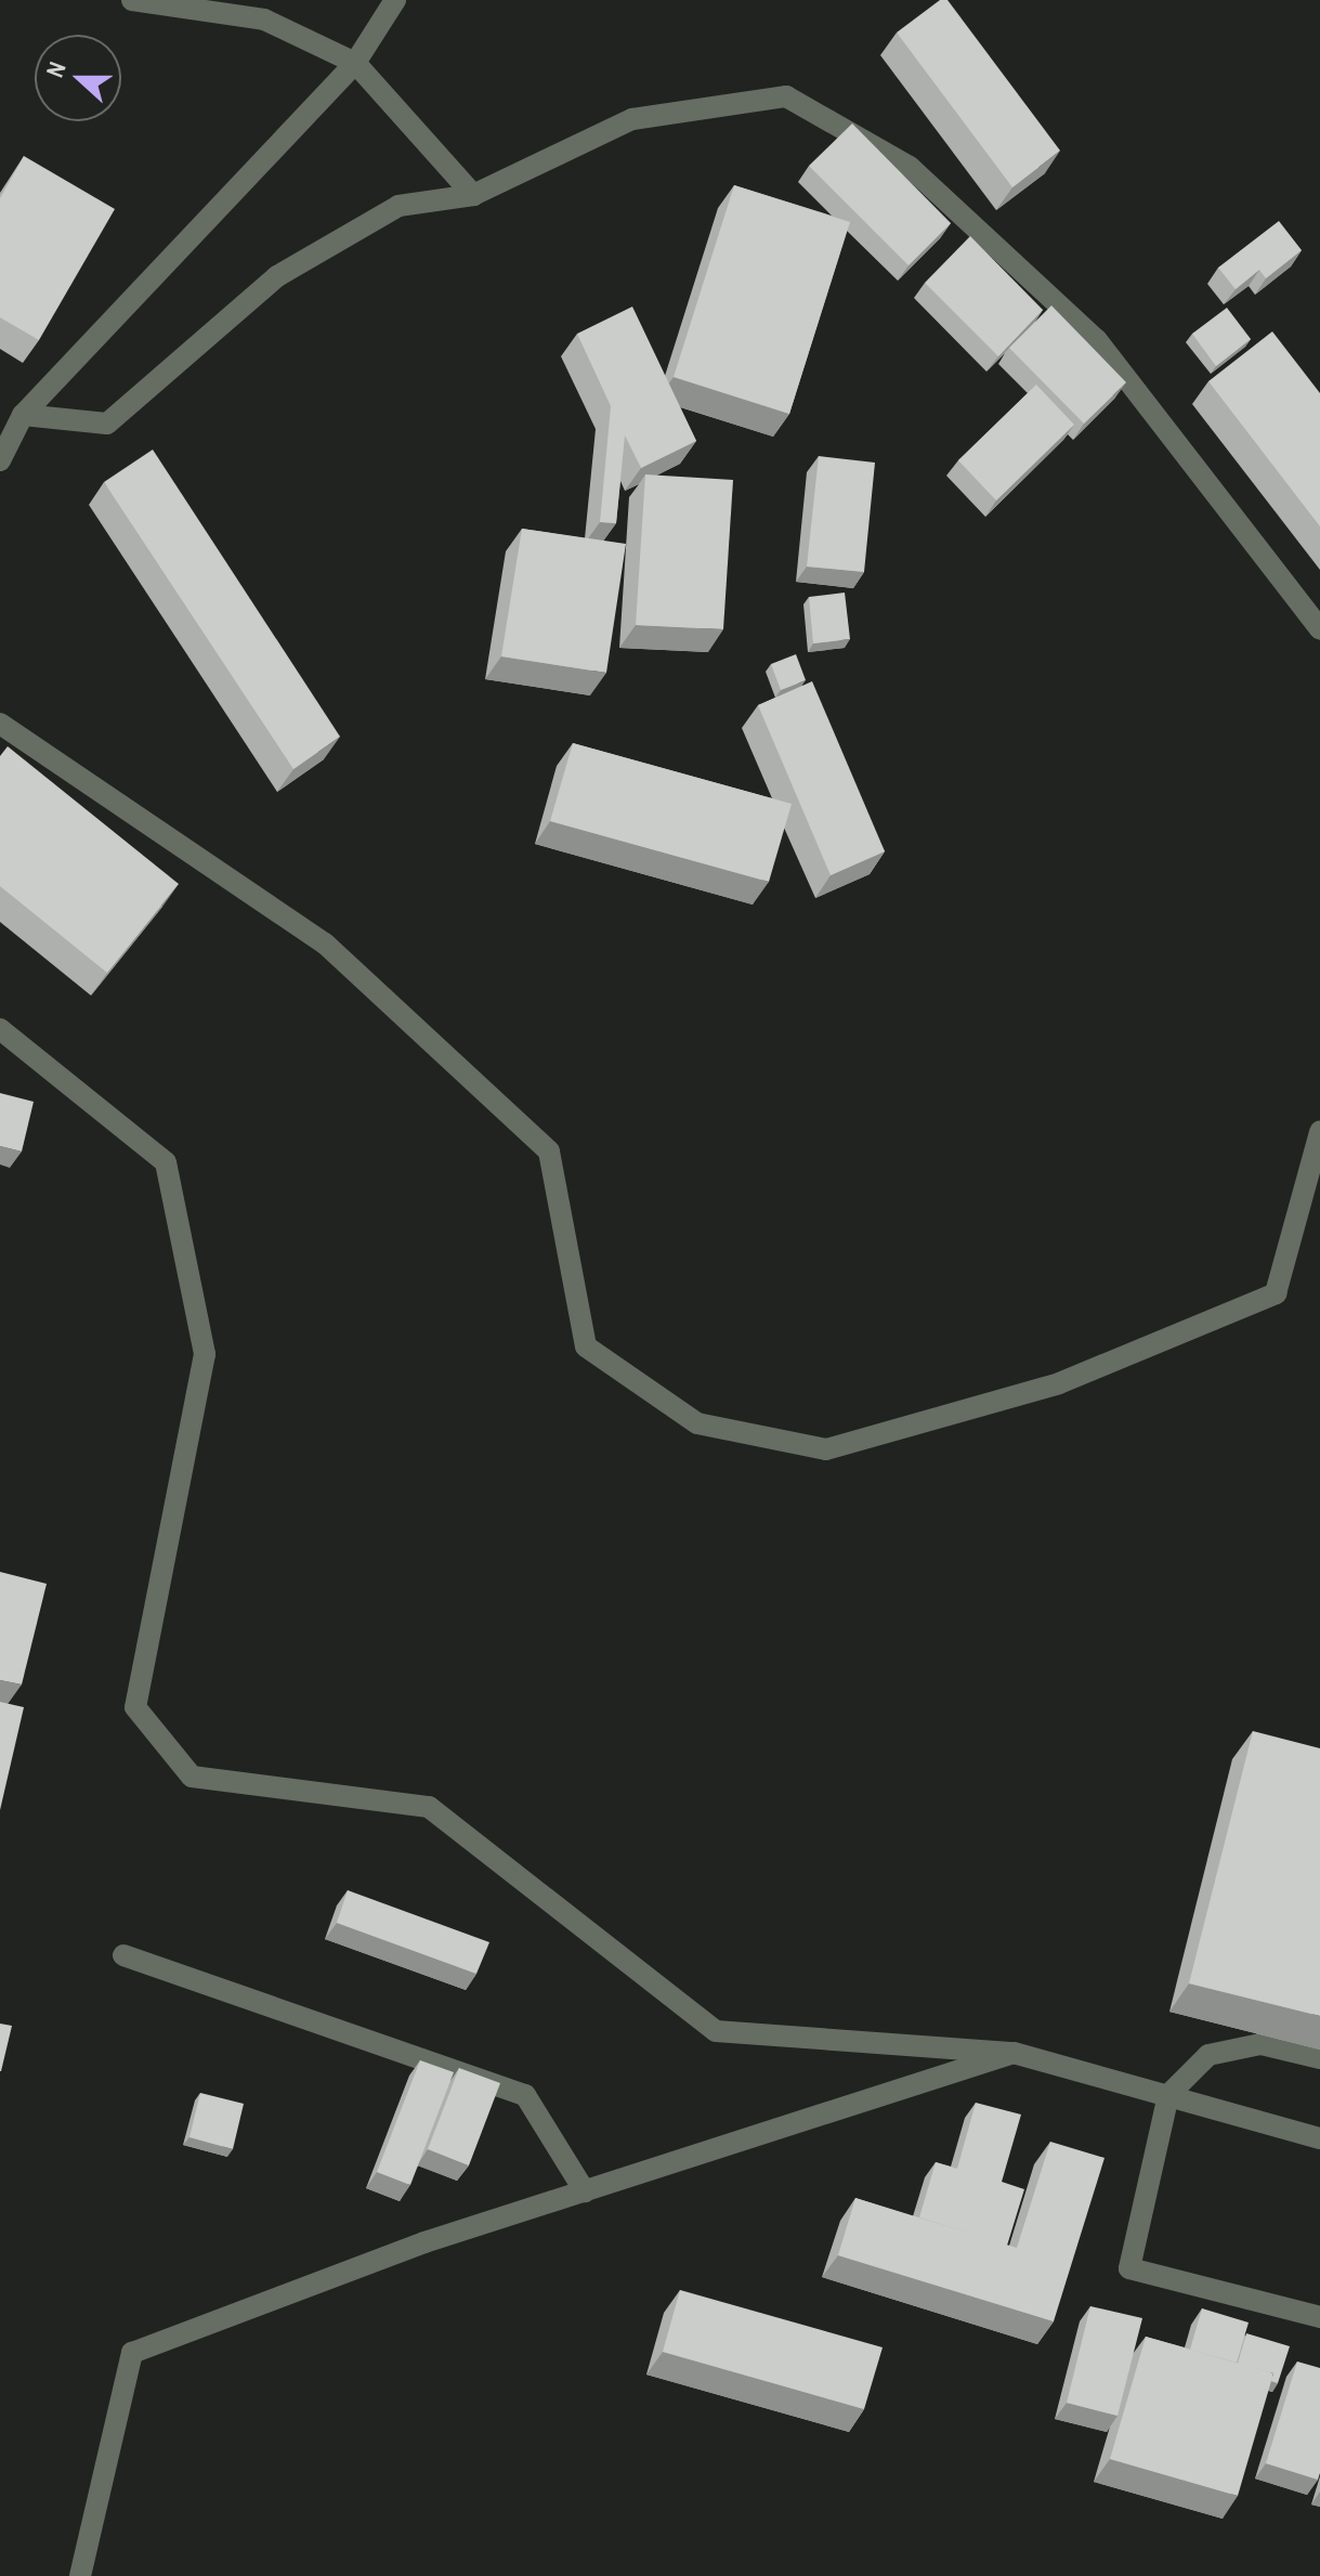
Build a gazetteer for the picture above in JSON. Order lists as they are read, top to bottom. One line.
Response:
{"north":"left"}
